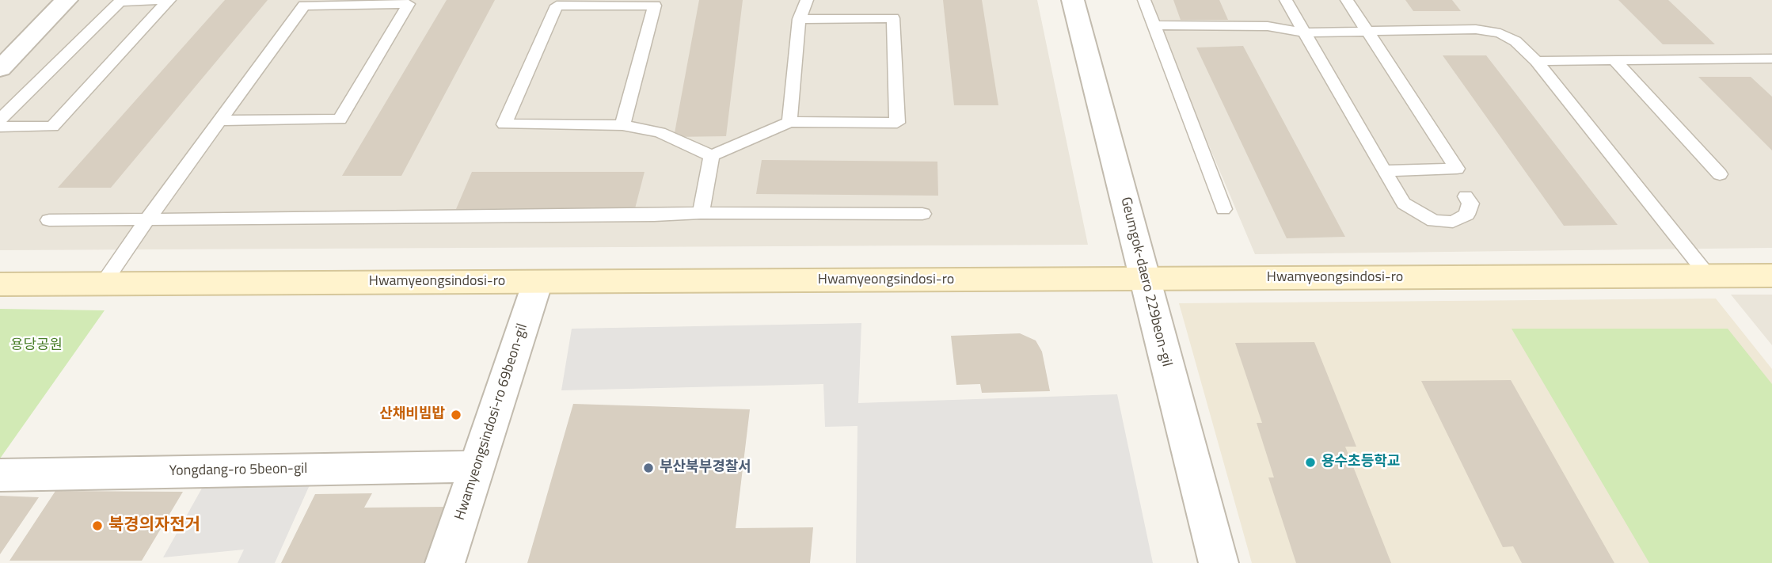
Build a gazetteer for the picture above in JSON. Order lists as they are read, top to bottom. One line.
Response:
{"streets":{"main road":["Hwamyeongsindosi-ro"],"street":["Geumgok-daero 229beon-gil","Hwamyeongsindosi-ro 69beon-gil","Yongdang-ro 5beon-gil"]},"crossings":[["Hwamyeongsindosi-ro","Geumgok-daero 229beon-gil"],["Hwamyeongsindosi-ro","Hwamyeongsindosi-ro 69beon-gil"],["Hwamyeongsindosi-ro 69beon-gil","Yongdang-ro 5beon-gil"]],"parks":["용당공원"],"places":["산채비빔밥","용수초등학교","부산북부경찰서","북경의자전거"]}
